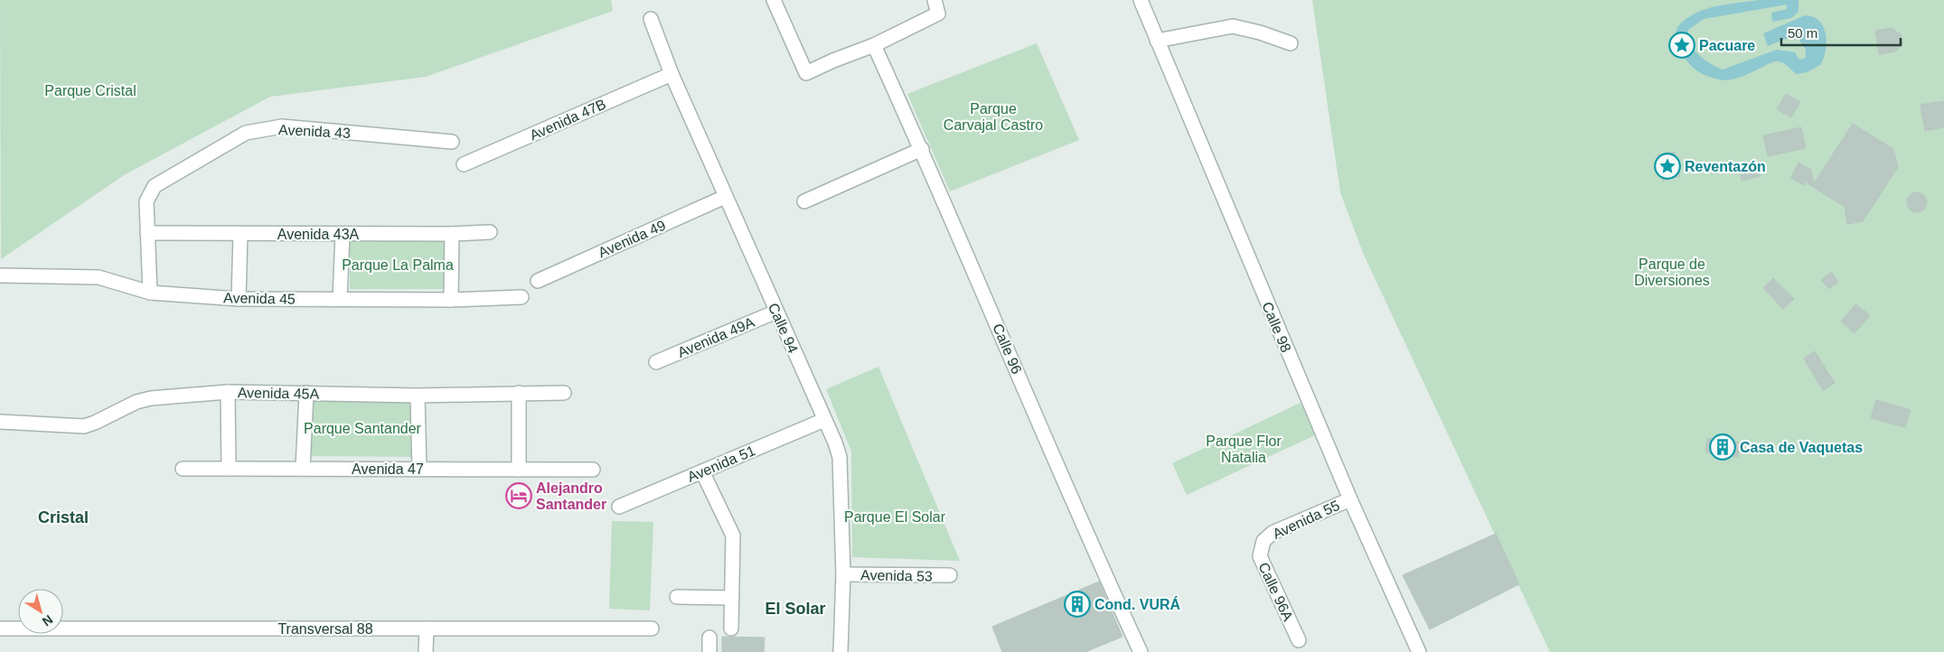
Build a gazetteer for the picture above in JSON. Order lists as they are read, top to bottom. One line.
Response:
{"streets":{"street":["Avenida 47B","Avenida 43","Avenida 43A","Avenida 49","Avenida 45","Calle 98","Calle 94","Avenida 49A","Calle 96","Avenida 45A","Avenida 51","Avenida 47","Avenida 55","Avenida 53","Calle 96A","Transversal 88"]},"crossings":[["Avenida 47B","Calle 94"],["Avenida 43","Avenida 43A"],["Avenida 49","Calle 94"],["Calle 98","Avenida 55"],["Calle 94","Avenida 49A"],["Calle 94","Avenida 51"],["Calle 94","Avenida 53"],["Avenida 55","Calle 96A"]],"districts":["Cristal","El Solar"],"parks":["Parque Cristal","Parque Carvajal Castro","Parque de Diversiones","Parque La Palma","Parque Santander","Parque Flor Natalia","Parque El Solar"],"places":{"place":["Pacuare","Reventazón"],"building":["Casa de Vaquetas","Cond. VURÁ"],"hotel":["Alejandro Santander"]},"scale_bar":"50 m","north":"bottom right"}
